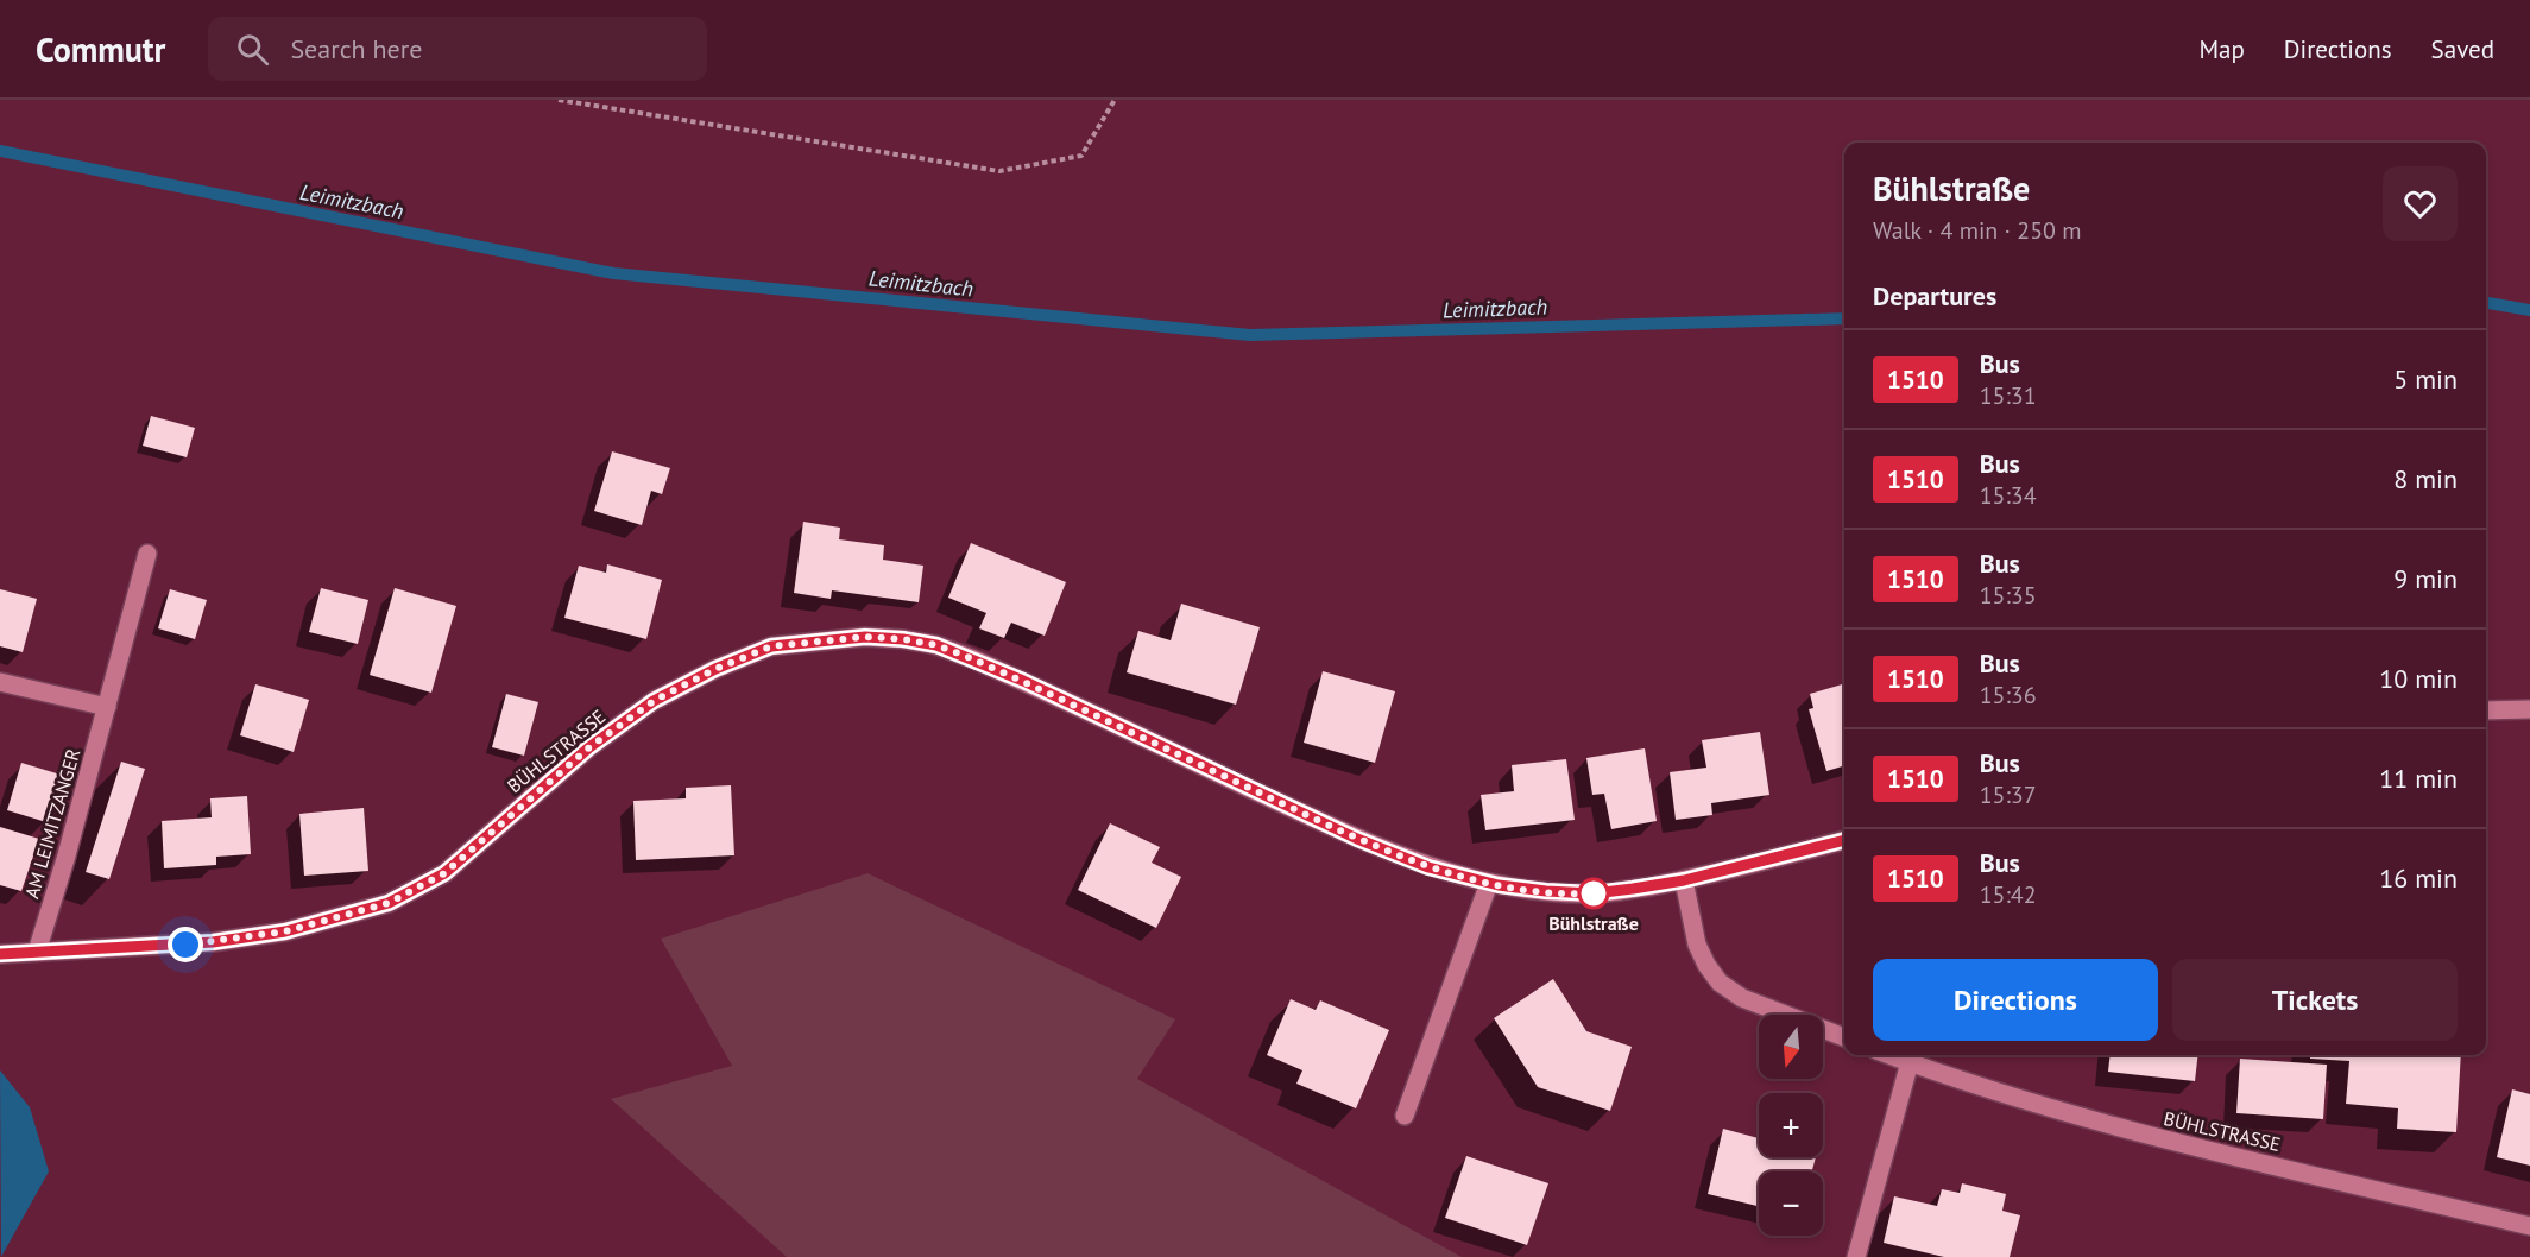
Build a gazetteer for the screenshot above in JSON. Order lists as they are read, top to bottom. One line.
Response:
{"streets":{"street":["BÜHLSTRASSE","AM LEIMITZANGER"]},"crossings":[["BÜHLSTRASSE","AM LEIMITZANGER"]],"water":["Leimitzbach"],"places":["Bühlstraße"],"lines":["bus line 1510"],"north":"bottom","page":{"header":"Commutr","search":"Search here","nav":["Map","Directions","Saved"],"heading":[["Bühlstraße","Walk · 4 min · 250 m"],"Departures"],"list":[{"mark":"1510","name":"Bus","note":"15:31","value":"5 min"},{"mark":"1510","name":"Bus","note":"15:34","value":"8 min"},{"mark":"1510","name":"Bus","note":"15:35","value":"9 min"},{"mark":"1510","name":"Bus","note":"15:36","value":"10 min"},{"mark":"1510","name":"Bus","note":"15:37","value":"11 min"},{"mark":"1510","name":"Bus","note":"15:42","value":"16 min"}],"buttons":["Directions","Tickets"],"map_buttons":["+","−"]}}
